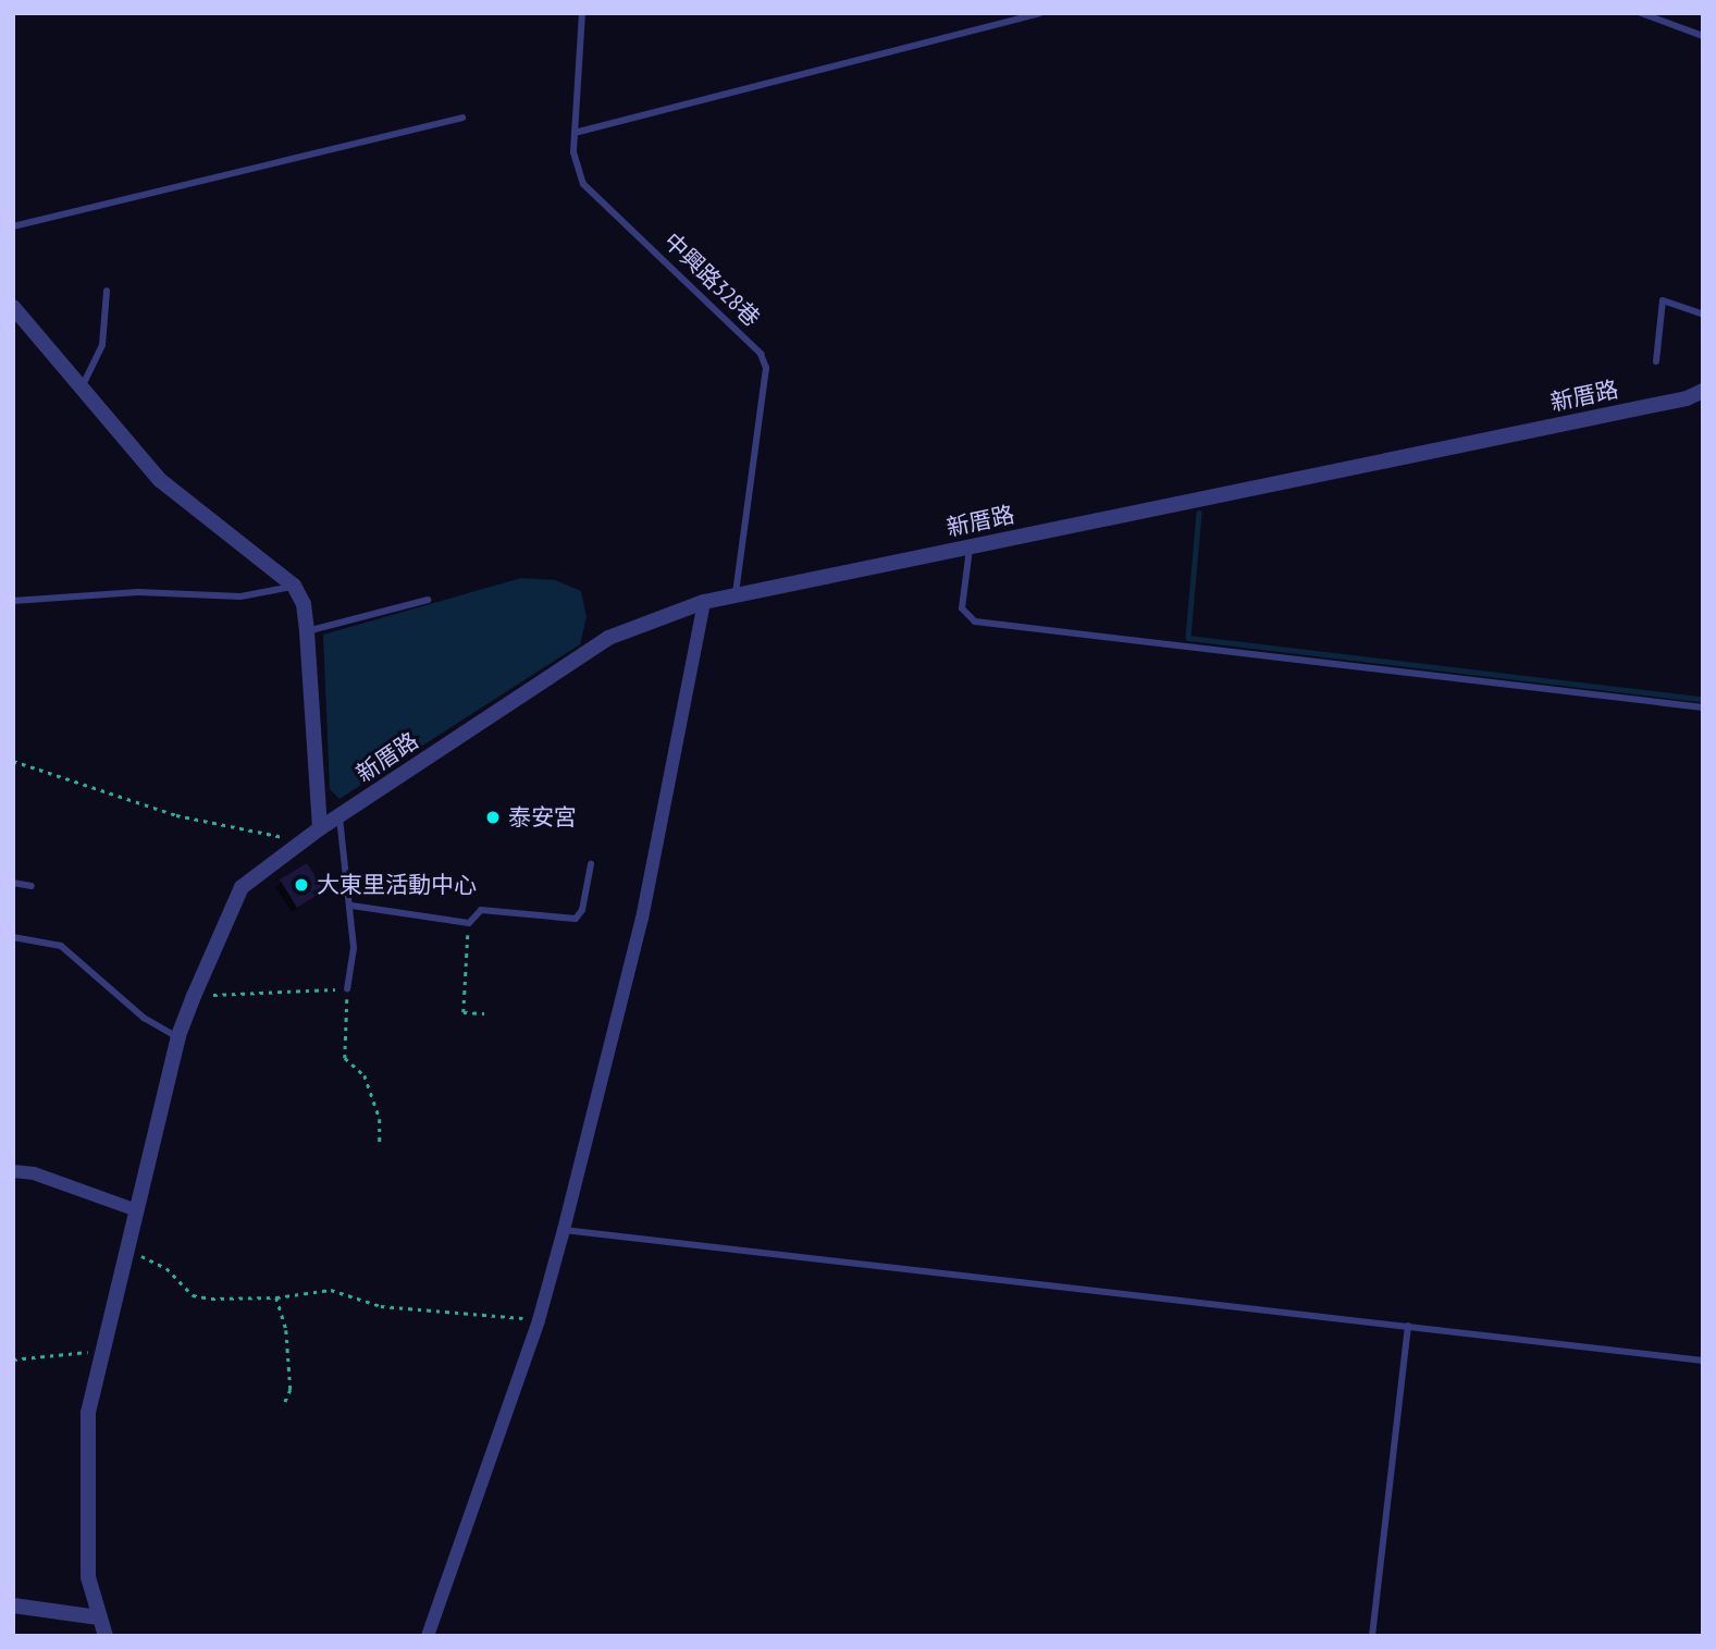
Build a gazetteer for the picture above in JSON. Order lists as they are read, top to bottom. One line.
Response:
{"streets":{"street":["新厝路"],"lane":["中興路328巷"]},"crossings":[["中興路328巷","新厝路"]],"places":["泰安宮","大東里活動中心"]}
